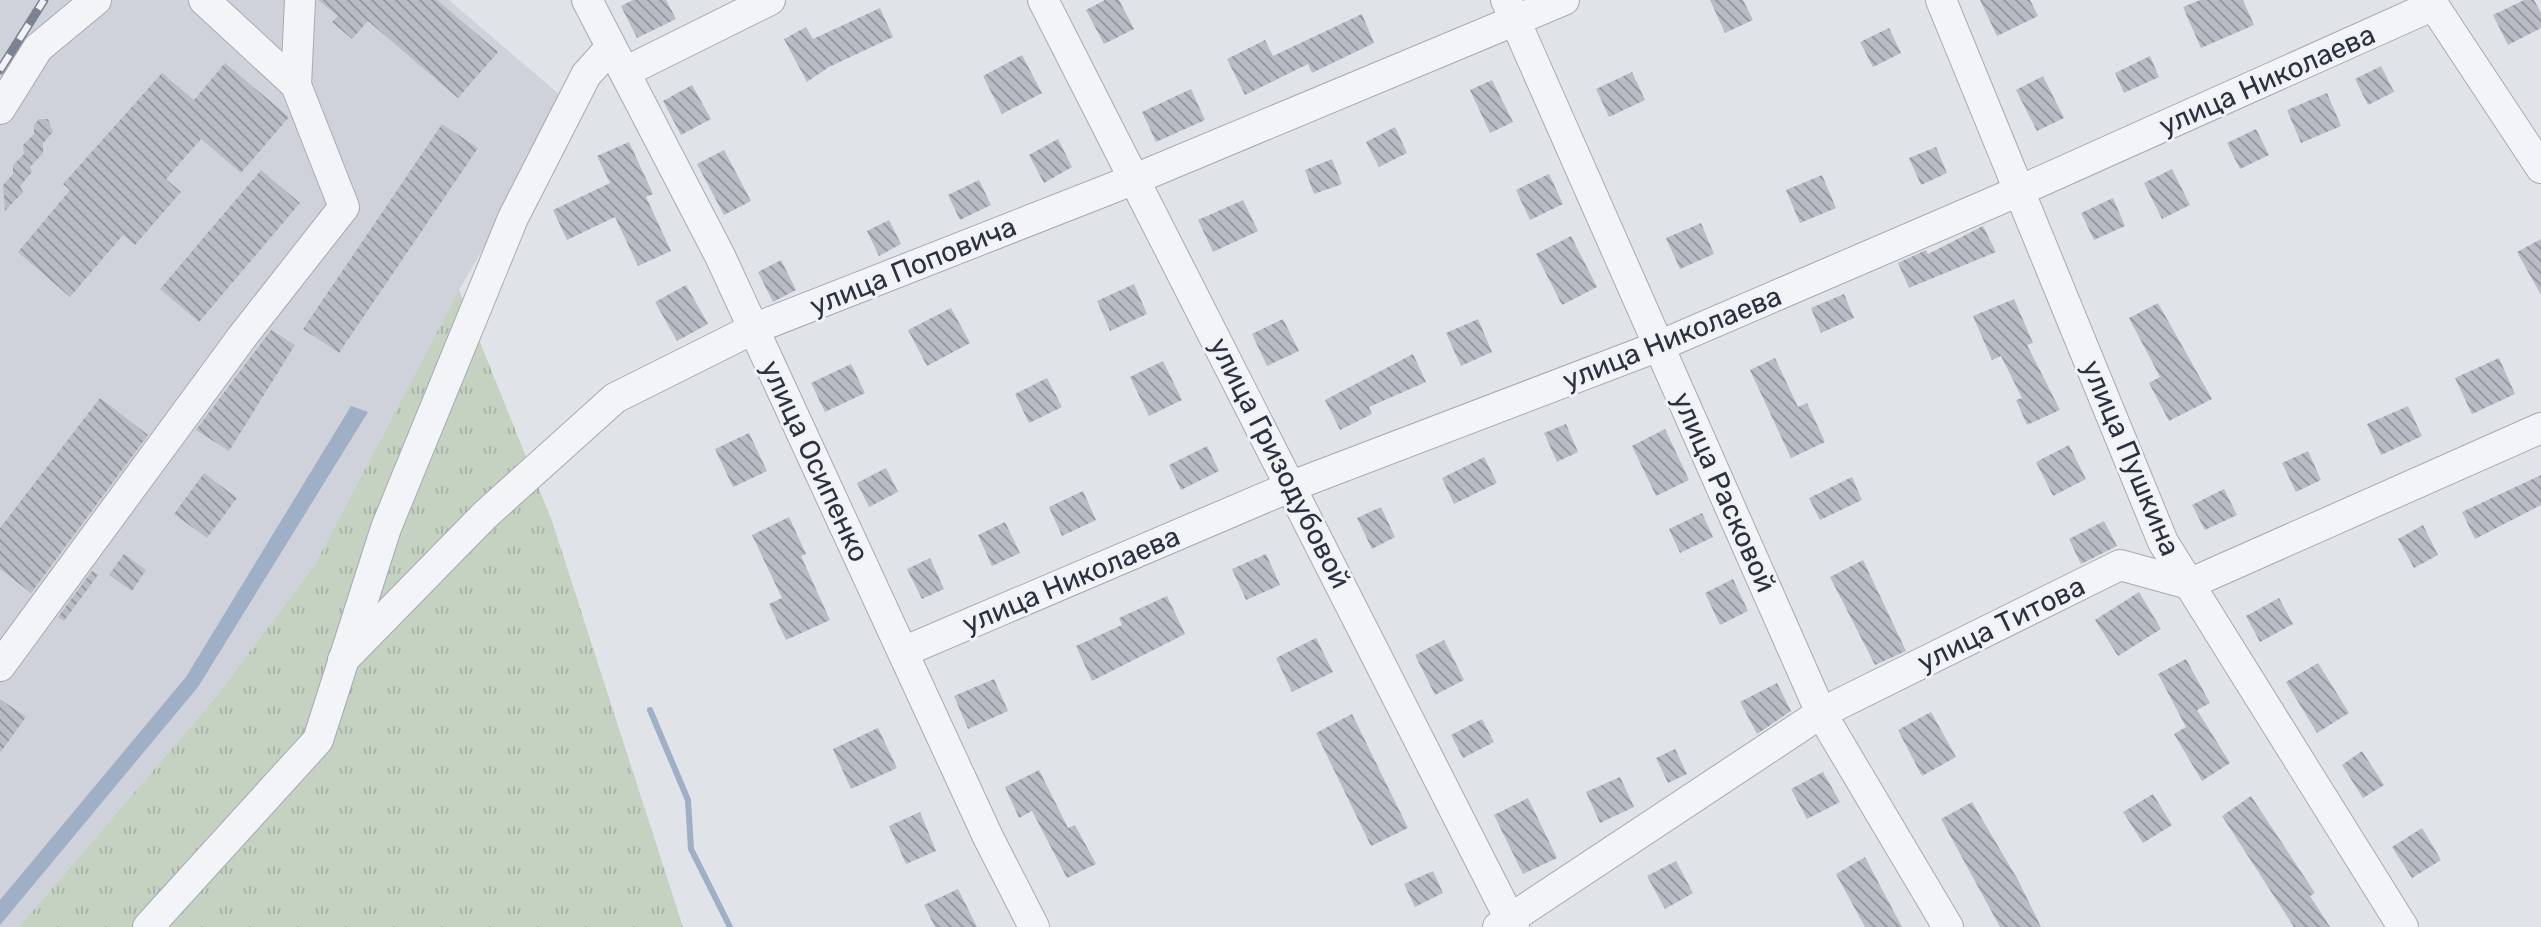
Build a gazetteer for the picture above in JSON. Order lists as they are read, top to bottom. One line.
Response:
{"streets":{"street":["улица Николаева","улица Поповича","улица Пушкина","улица Осипенко","улица Гризодубовой","улица Расковой","улица Титова"]},"crossings":[["улица Николаева","улица Пушкина"],["улица Николаева","улица Осипенко"],["улица Николаева","улица Гризодубовой"],["улица Николаева","улица Расковой"],["улица Поповича","улица Осипенко"],["улица Поповича","улица Гризодубовой"],["улица Поповича","улица Расковой"],["улица Пушкина","улица Титова"],["улица Гризодубовой","улица Титова"],["улица Расковой","улица Титова"]]}
